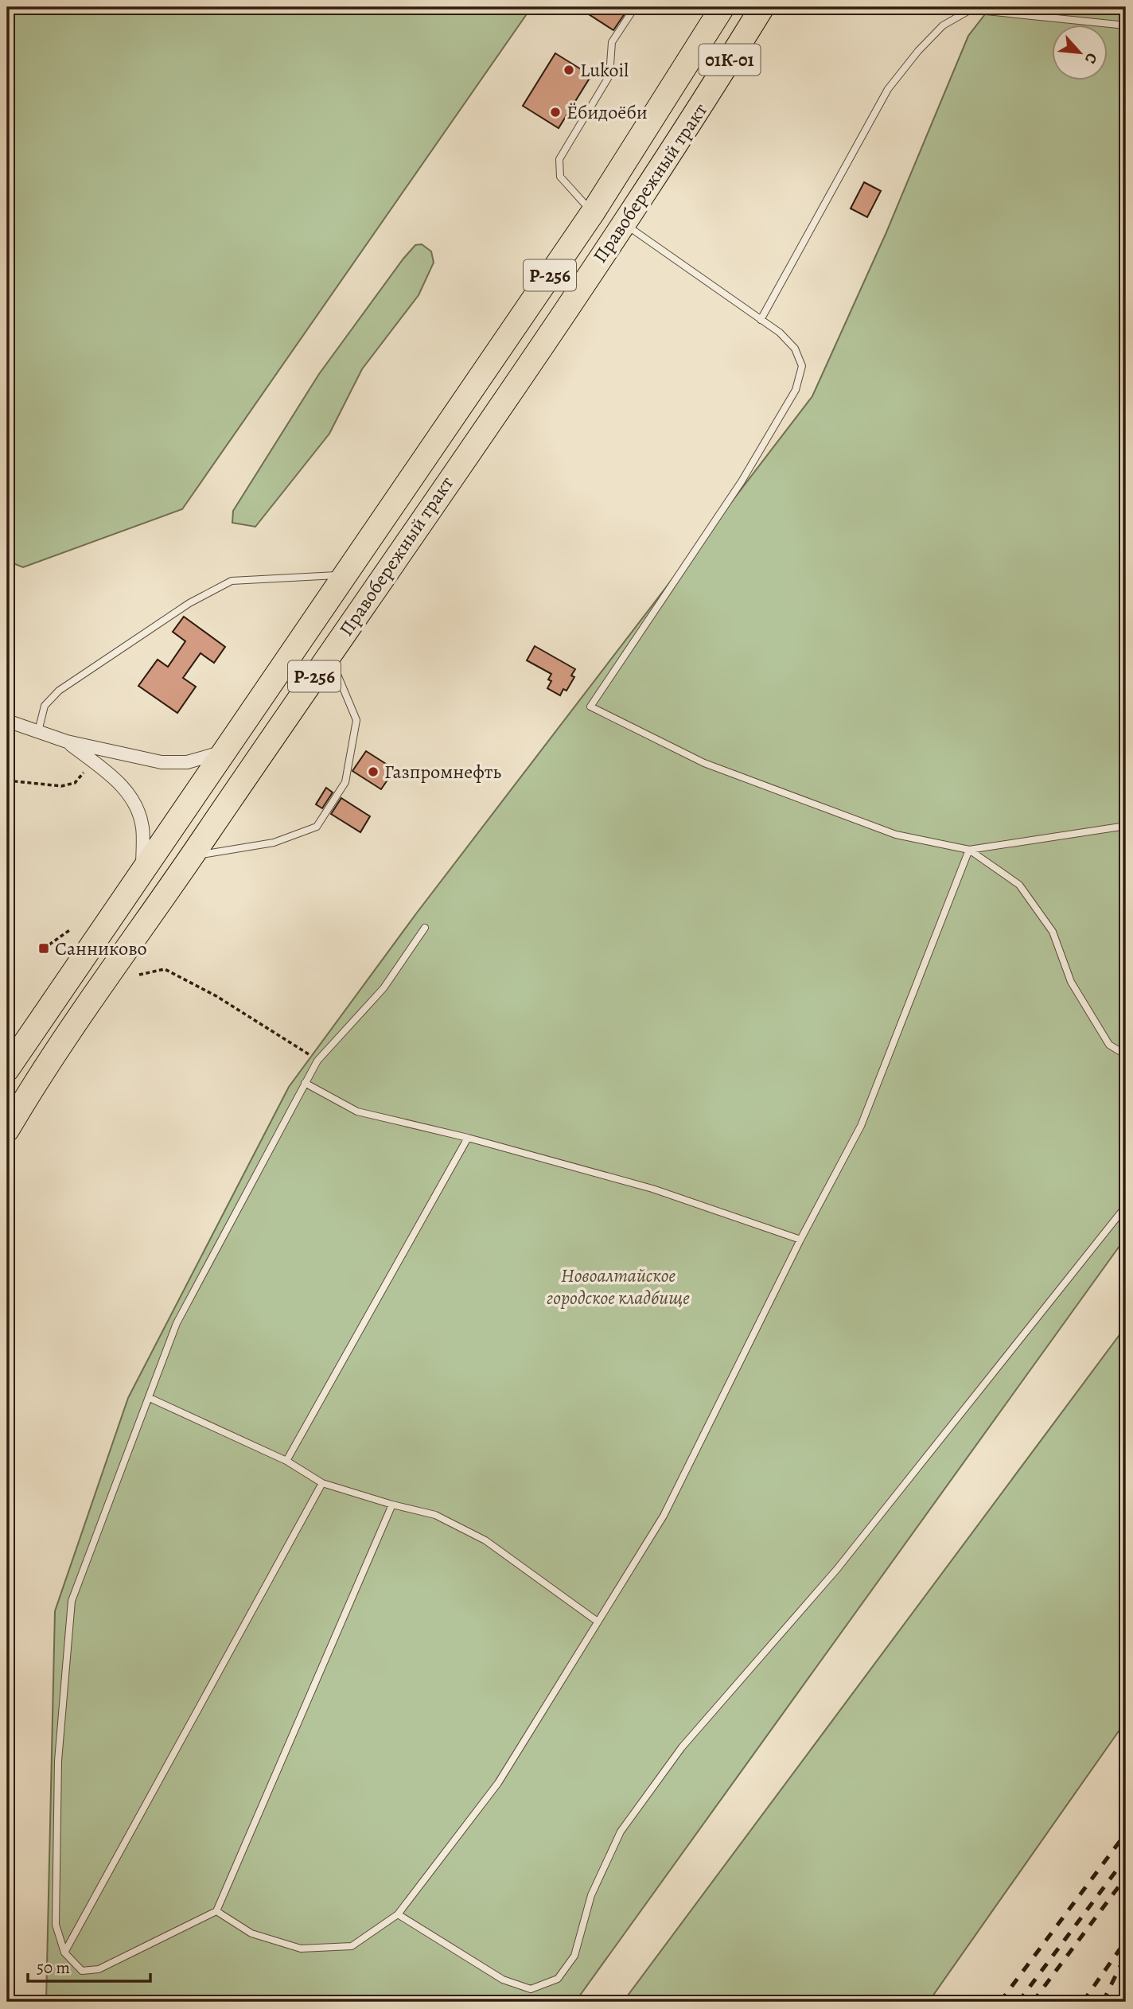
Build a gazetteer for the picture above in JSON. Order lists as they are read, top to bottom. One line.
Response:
{"streets":{"highway":["01К-01","Правобережный тракт","Р-256"]},"parks":["Новоалтайское городское кладбище"],"places":{"other":["Lukoil","Ёбидоёби","Газпромнефть"],"transit":["Санниково"]},"scale_bar":"50 m","north":"bottom right"}
